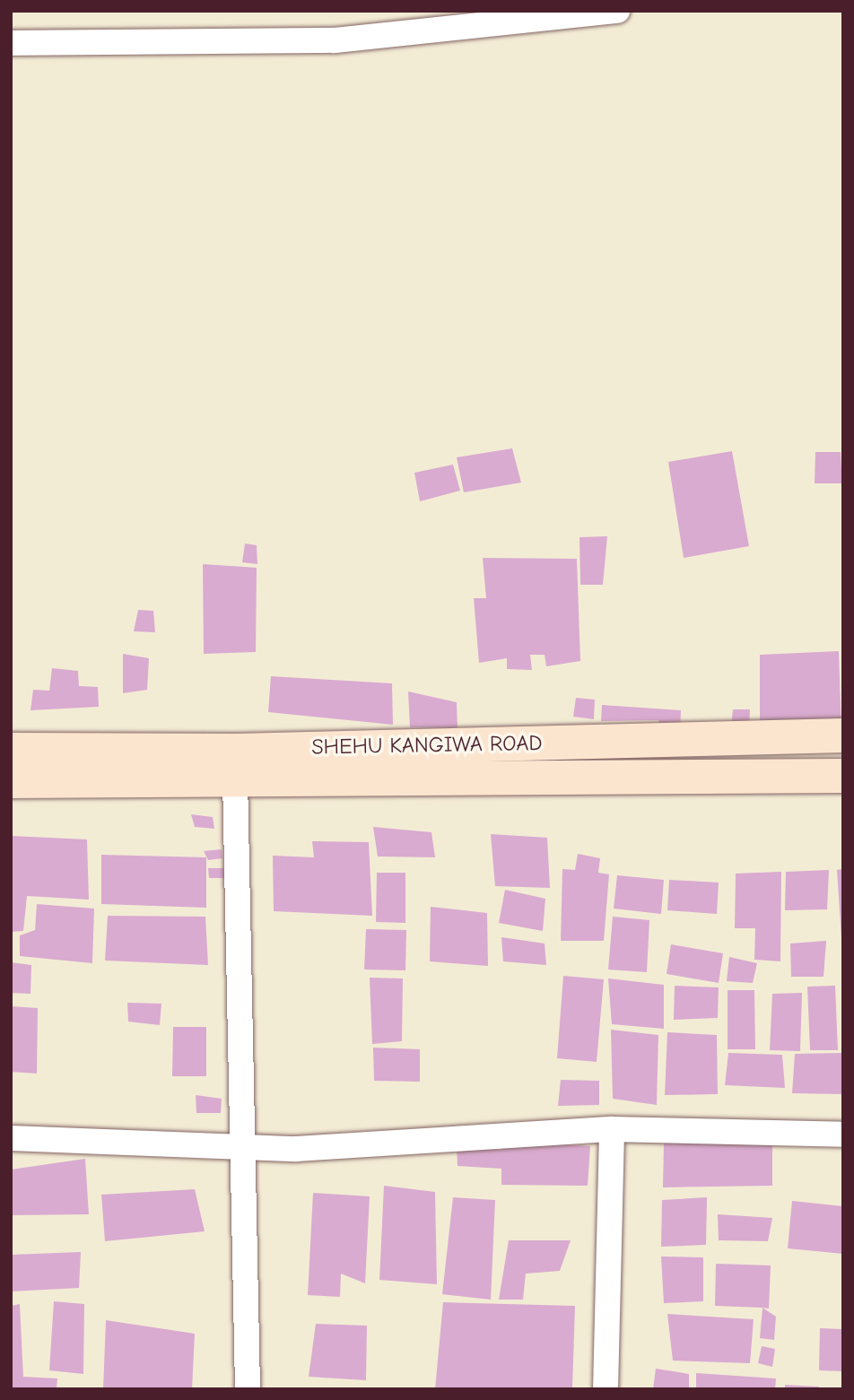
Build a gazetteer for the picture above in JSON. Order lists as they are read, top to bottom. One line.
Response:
{"streets":{"main road":["SHEHU KANGIWA ROAD"]}}
